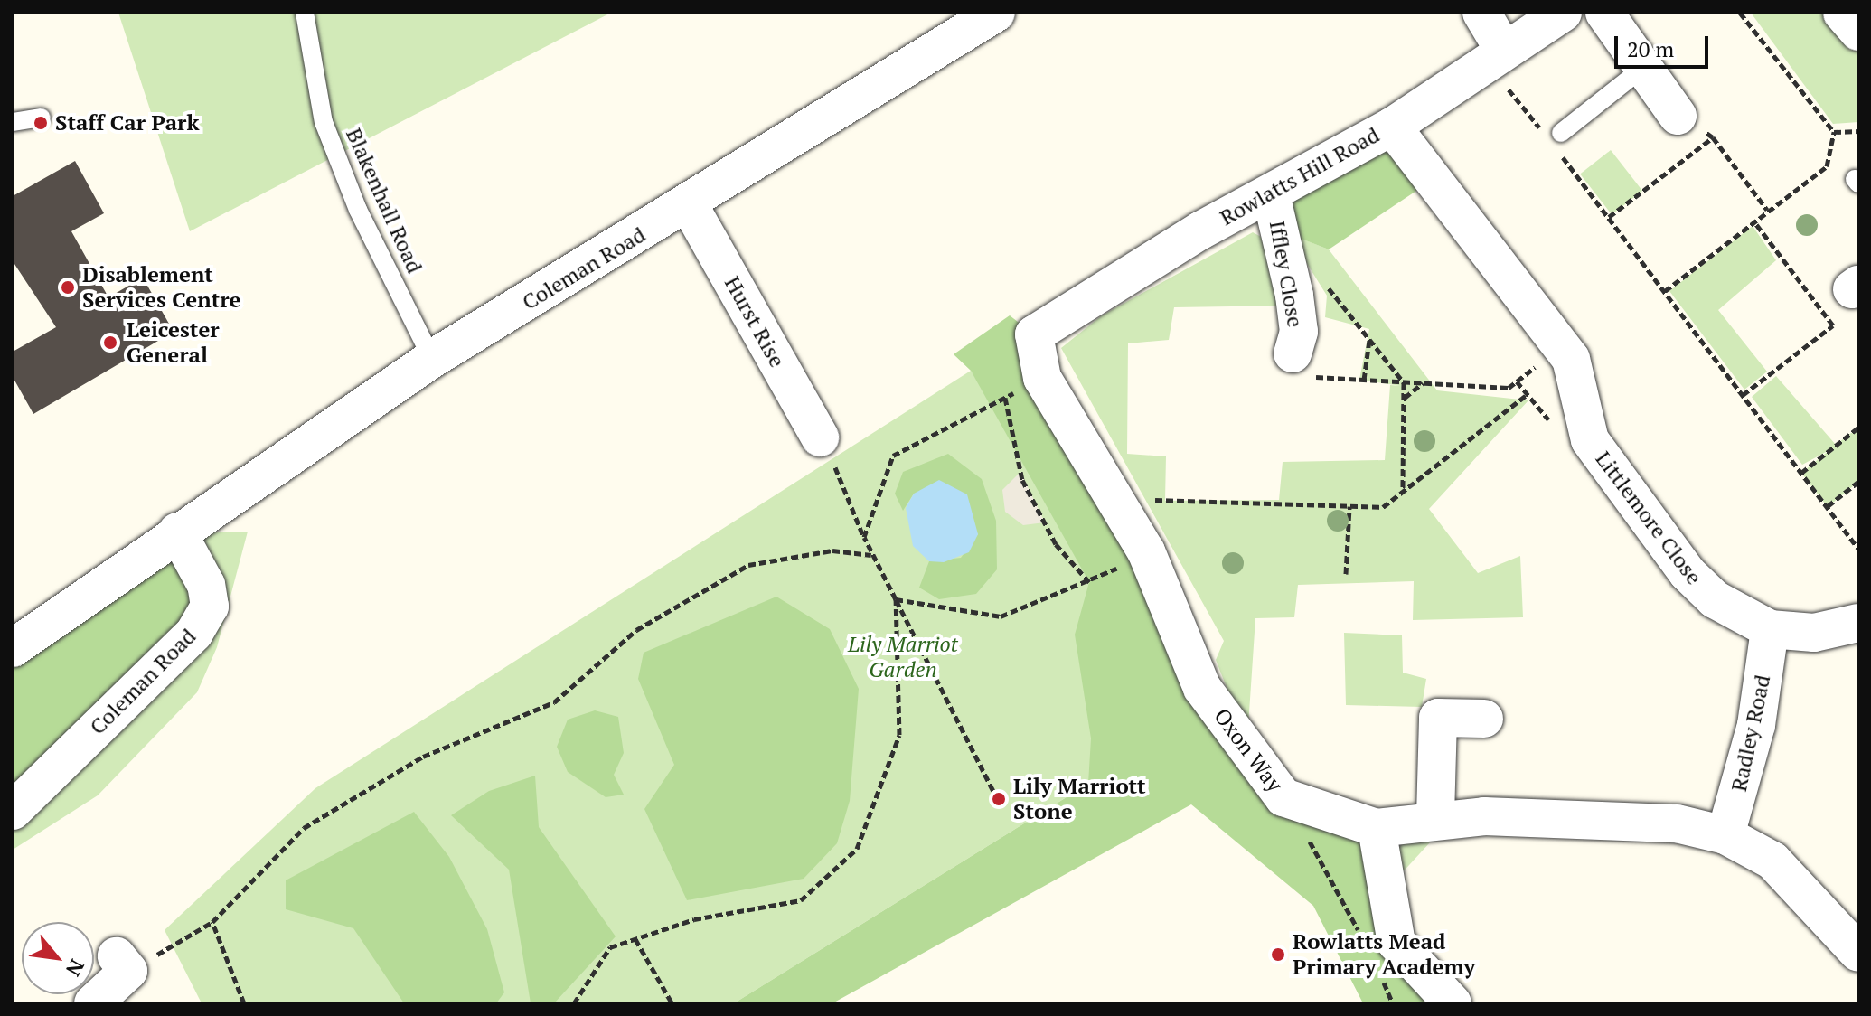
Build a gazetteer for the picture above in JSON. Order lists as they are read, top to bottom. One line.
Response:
{"streets":{"street":["Rowlatts Hill Road","Coleman Road","Iffley Close","Hurst Rise","Littlemore Close","Radley Road","Oxon Way"],"lane":["Blakenhall Road"]},"crossings":[["Rowlatts Hill Road","Iffley Close"],["Rowlatts Hill Road","Littlemore Close"],["Rowlatts Hill Road","Oxon Way"],["Blakenhall Road","Coleman Road"],["Coleman Road","Hurst Rise"],["Littlemore Close","Radley Road"],["Radley Road","Oxon Way"]],"parks":["Lily Marriot Garden"],"places":["Staff Car Park","Disablement Services Centre","Leicester General","Lily Marriott Stone","Rowlatts Mead Primary Academy"],"scale_bar":"20 m","north":"bottom right"}
